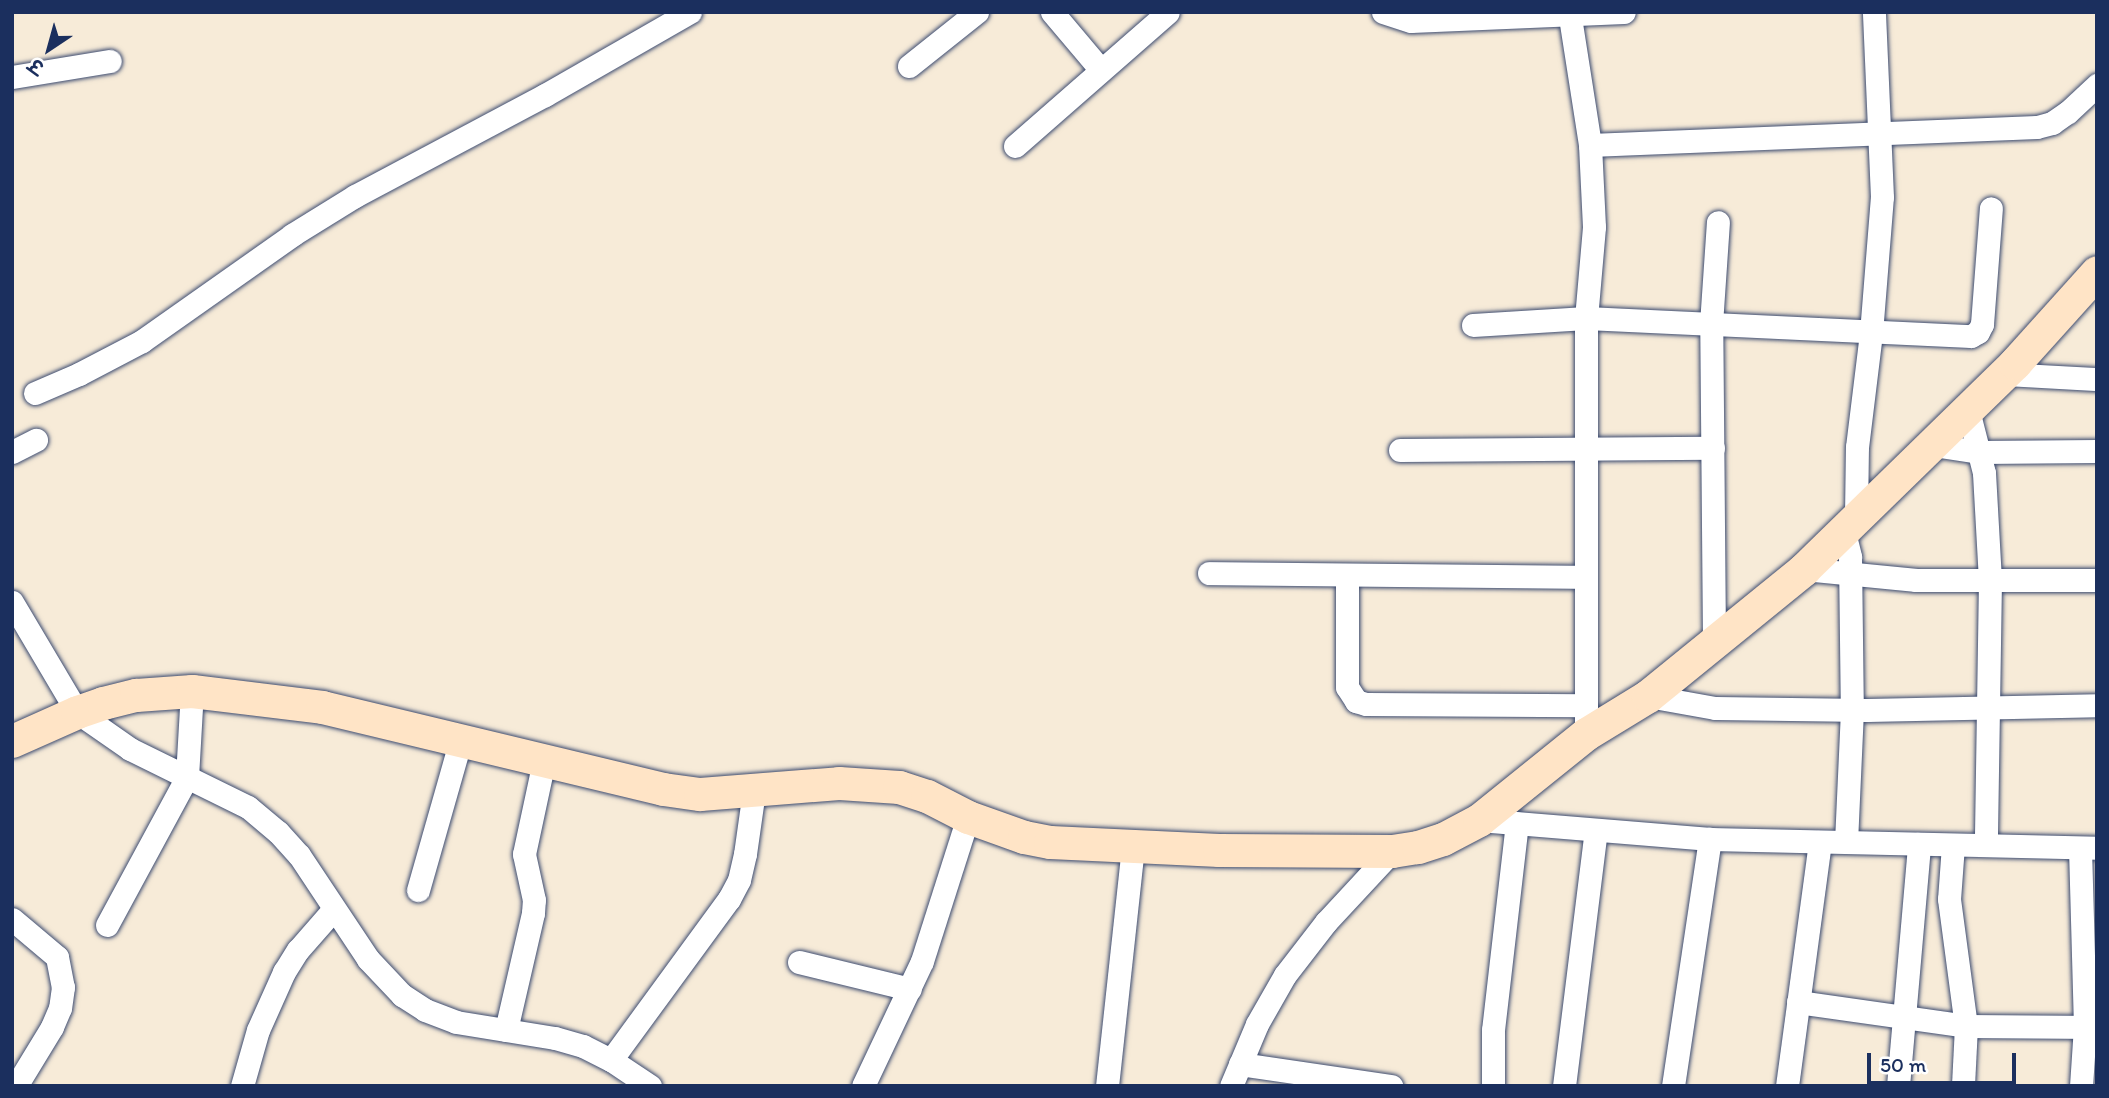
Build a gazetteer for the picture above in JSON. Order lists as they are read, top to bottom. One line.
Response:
{"scale_bar":"50 m","north":"bottom left"}
